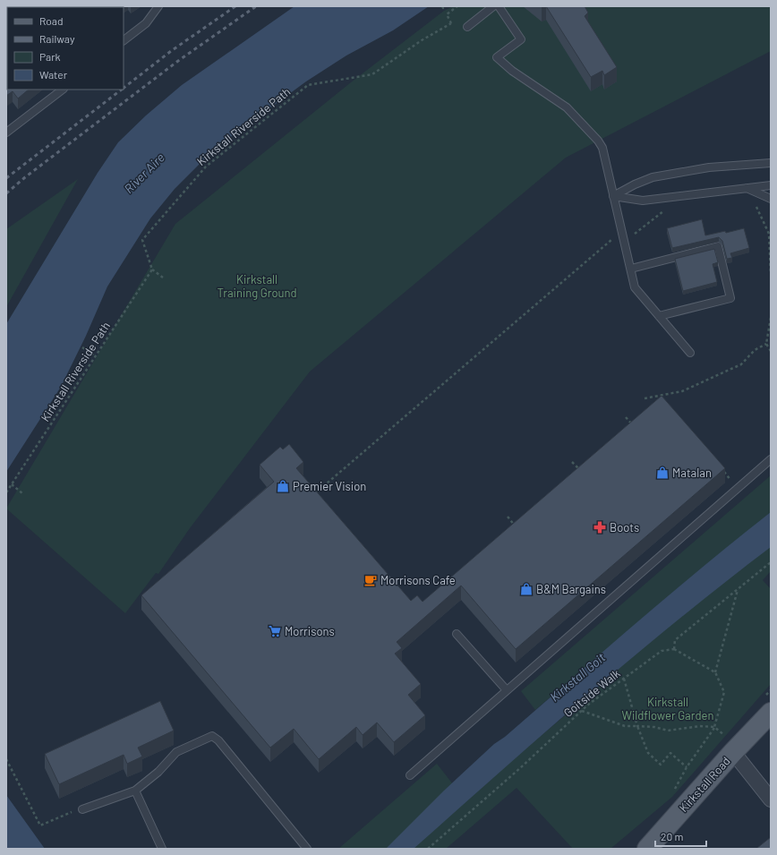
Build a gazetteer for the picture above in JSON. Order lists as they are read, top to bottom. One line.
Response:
{"streets":{"main road":["Kirkstall Road"],"path":["Kirkstall Riverside Path","Goitside Walk"]},"water":["River Aire","Kirkstall Goit"],"parks":["Kirkstall Training Ground","Kirkstall Wildflower Garden"],"places":{"shop":["Matalan","Premier Vision","B&M Bargains"],"pharmacy":["Boots"],"cafe":["Morrisons Cafe"],"supermarket":["Morrisons"]},"legend":["Road","Railway","Park","Water"],"scale_bar":"20 m"}
